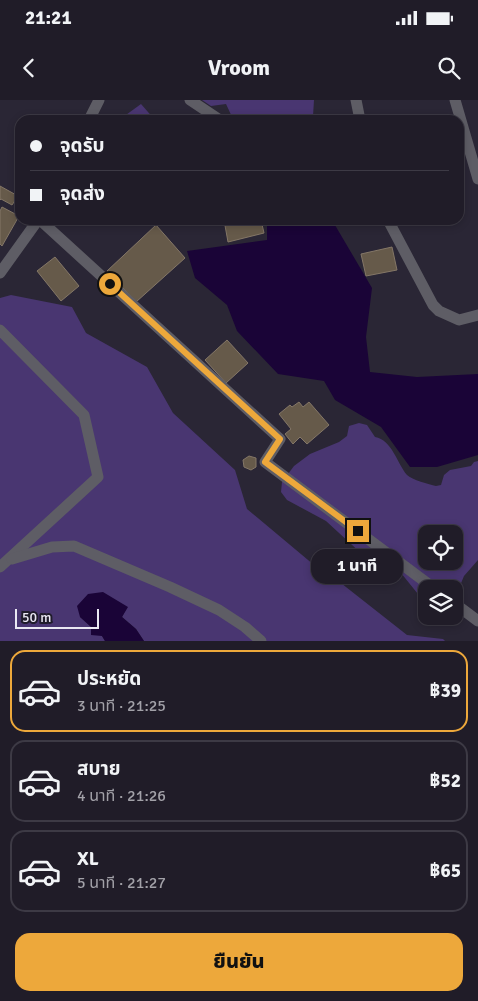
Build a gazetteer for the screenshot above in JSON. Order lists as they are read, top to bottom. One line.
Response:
{"scale_bar":"50 m","page":{"status":"21:21","header":"Vroom","banner":["จุดรับ","จุดส่ง"],"bubble":"1 นาที","scale":"50 m","list":[{"name":"ประหยัด","note":"3 นาที · 21:25","value":"฿39"},{"name":"สบาย","note":"4 นาที · 21:26","value":"฿52"},{"name":"XL","note":"5 นาที · 21:27","value":"฿65"}],"buttons":"ยืนยัน"}}
